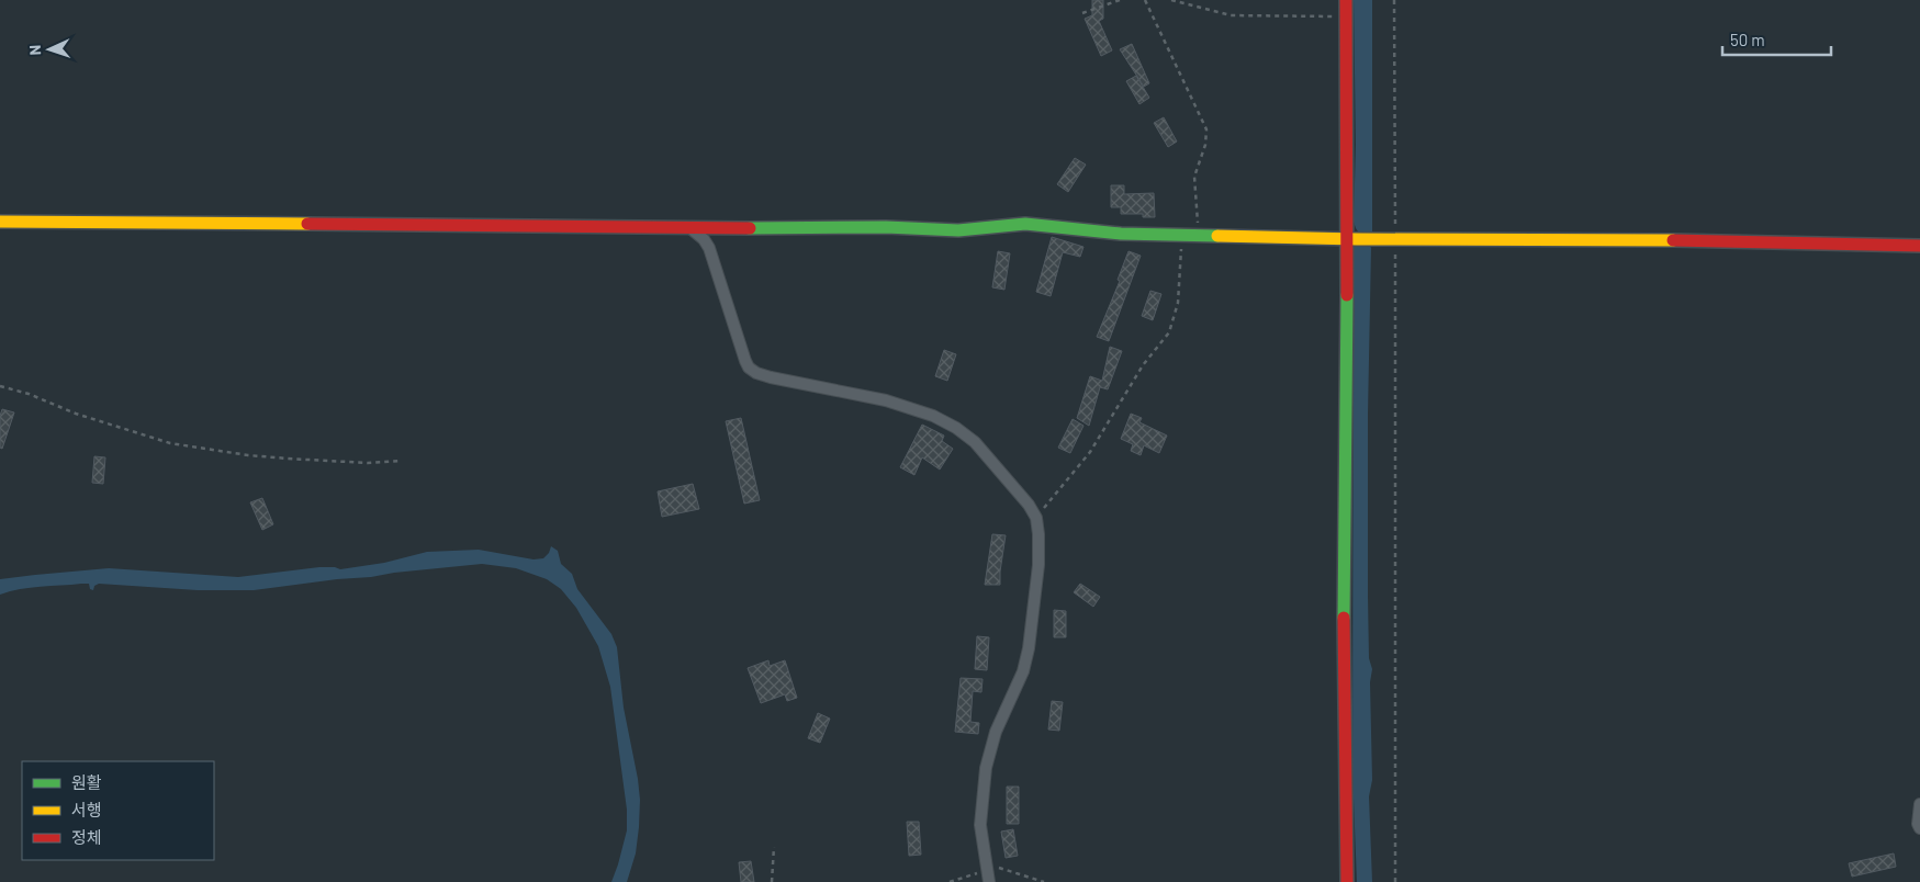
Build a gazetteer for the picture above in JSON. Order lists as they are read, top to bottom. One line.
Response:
{"legend":["원활","서행","정체"],"scale_bar":"50 m","north":"left"}
